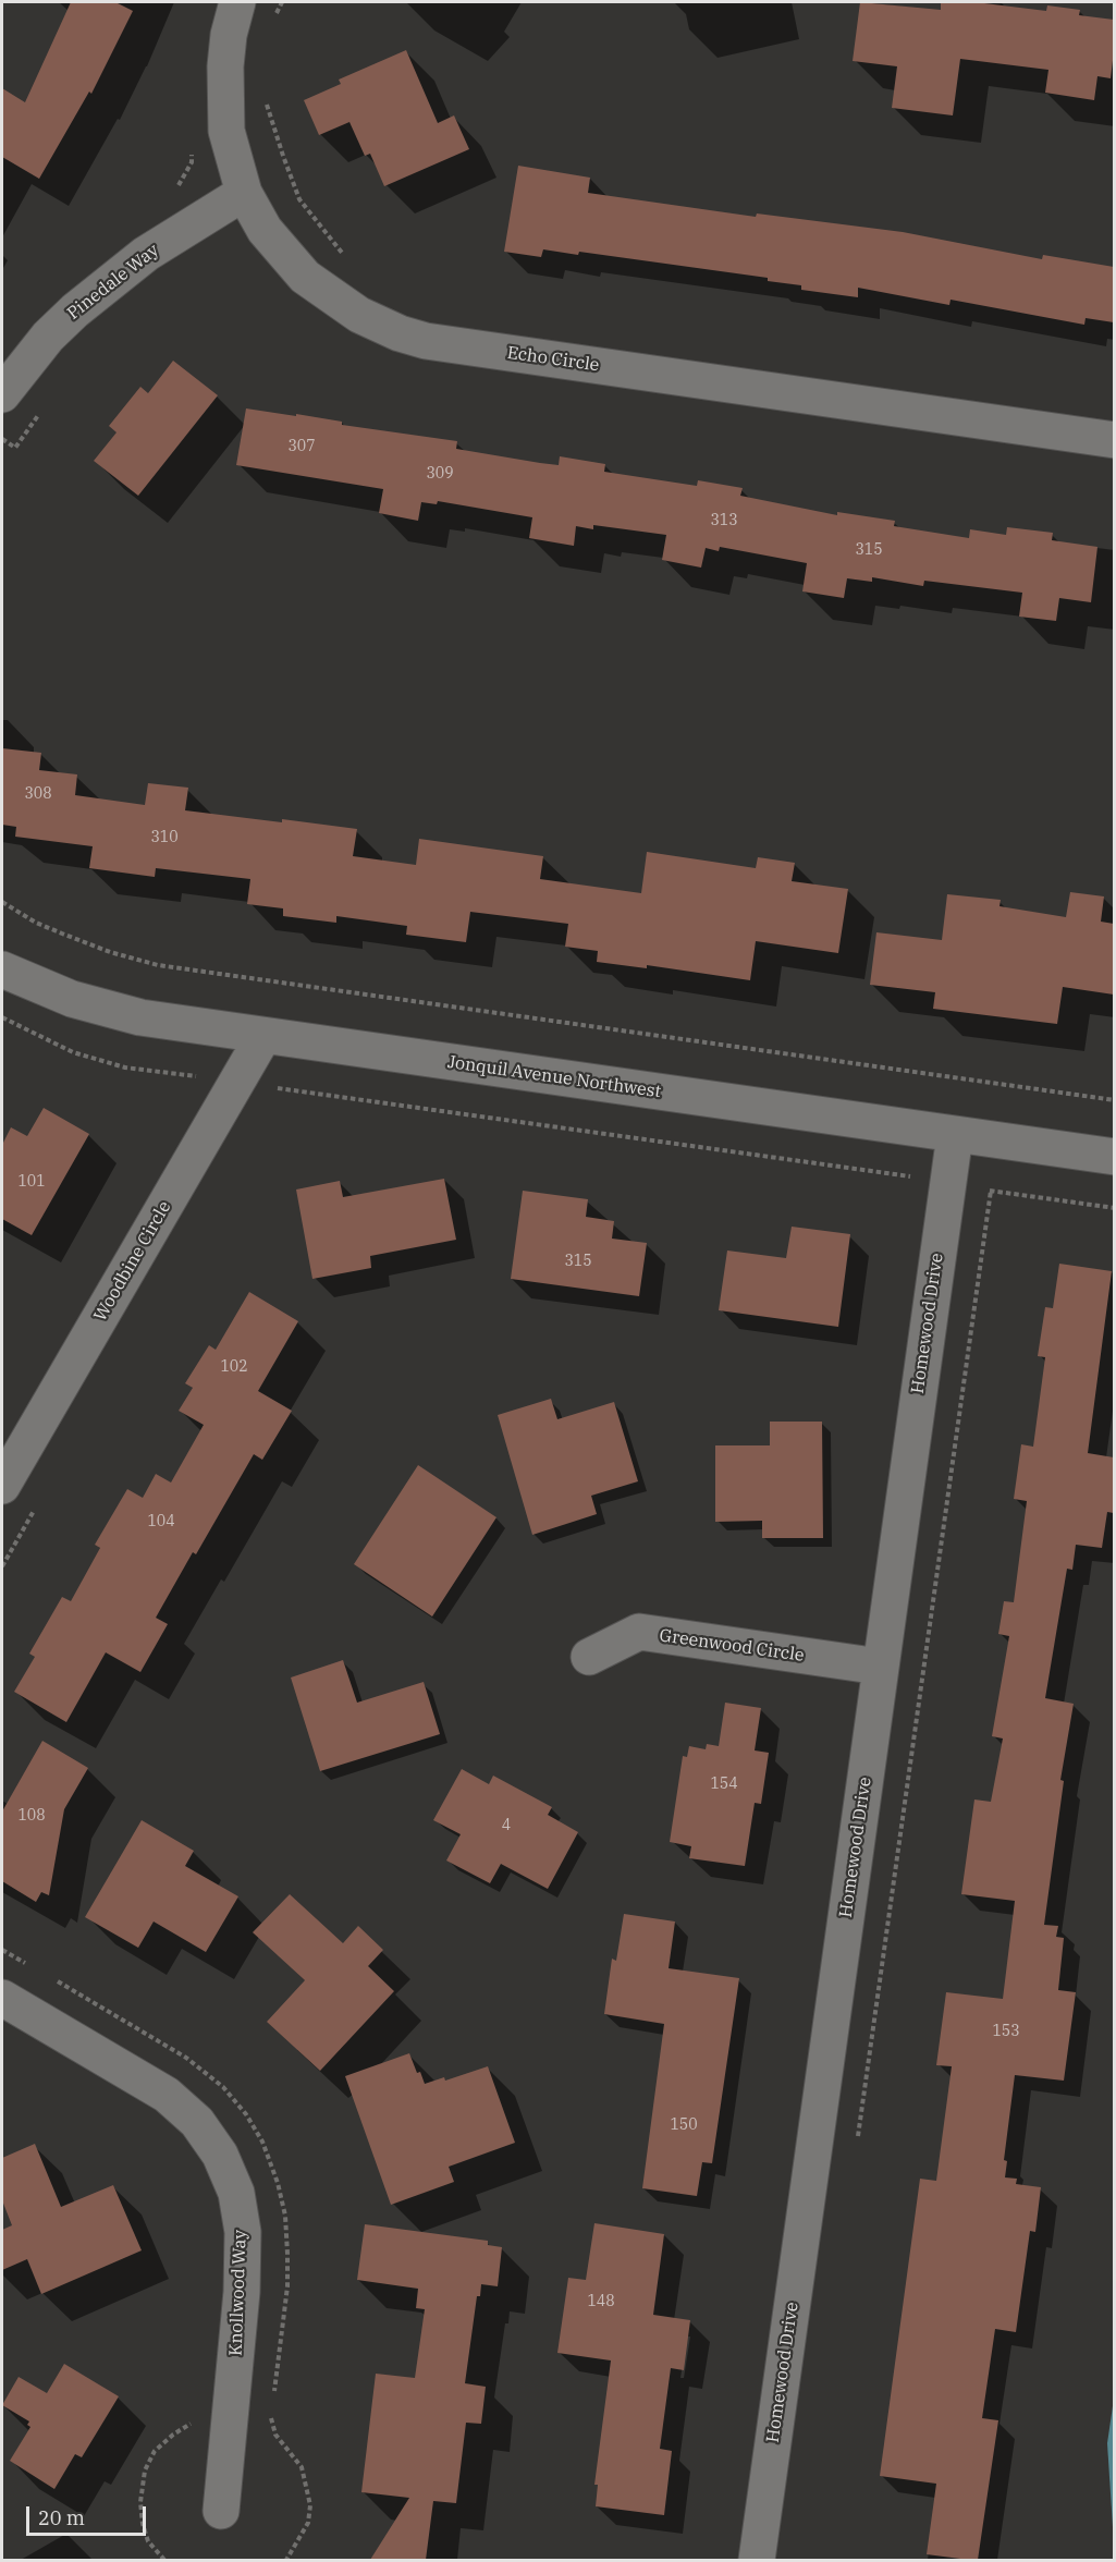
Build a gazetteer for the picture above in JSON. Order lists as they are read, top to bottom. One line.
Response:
{"streets":{"street":["Pinedale Way","Echo Circle","Jonquil Avenue Northwest","Woodbine Circle","Homewood Drive","Greenwood Circle","Knollwood Way"]},"crossings":[["Pinedale Way","Echo Circle"],["Jonquil Avenue Northwest","Woodbine Circle"],["Jonquil Avenue Northwest","Homewood Drive"],["Homewood Drive","Greenwood Circle"]],"house_numbers":["307","309","313","315","308","310","101","315","102","104","154","108","4","153","150","148"],"scale_bar":"20 m"}
